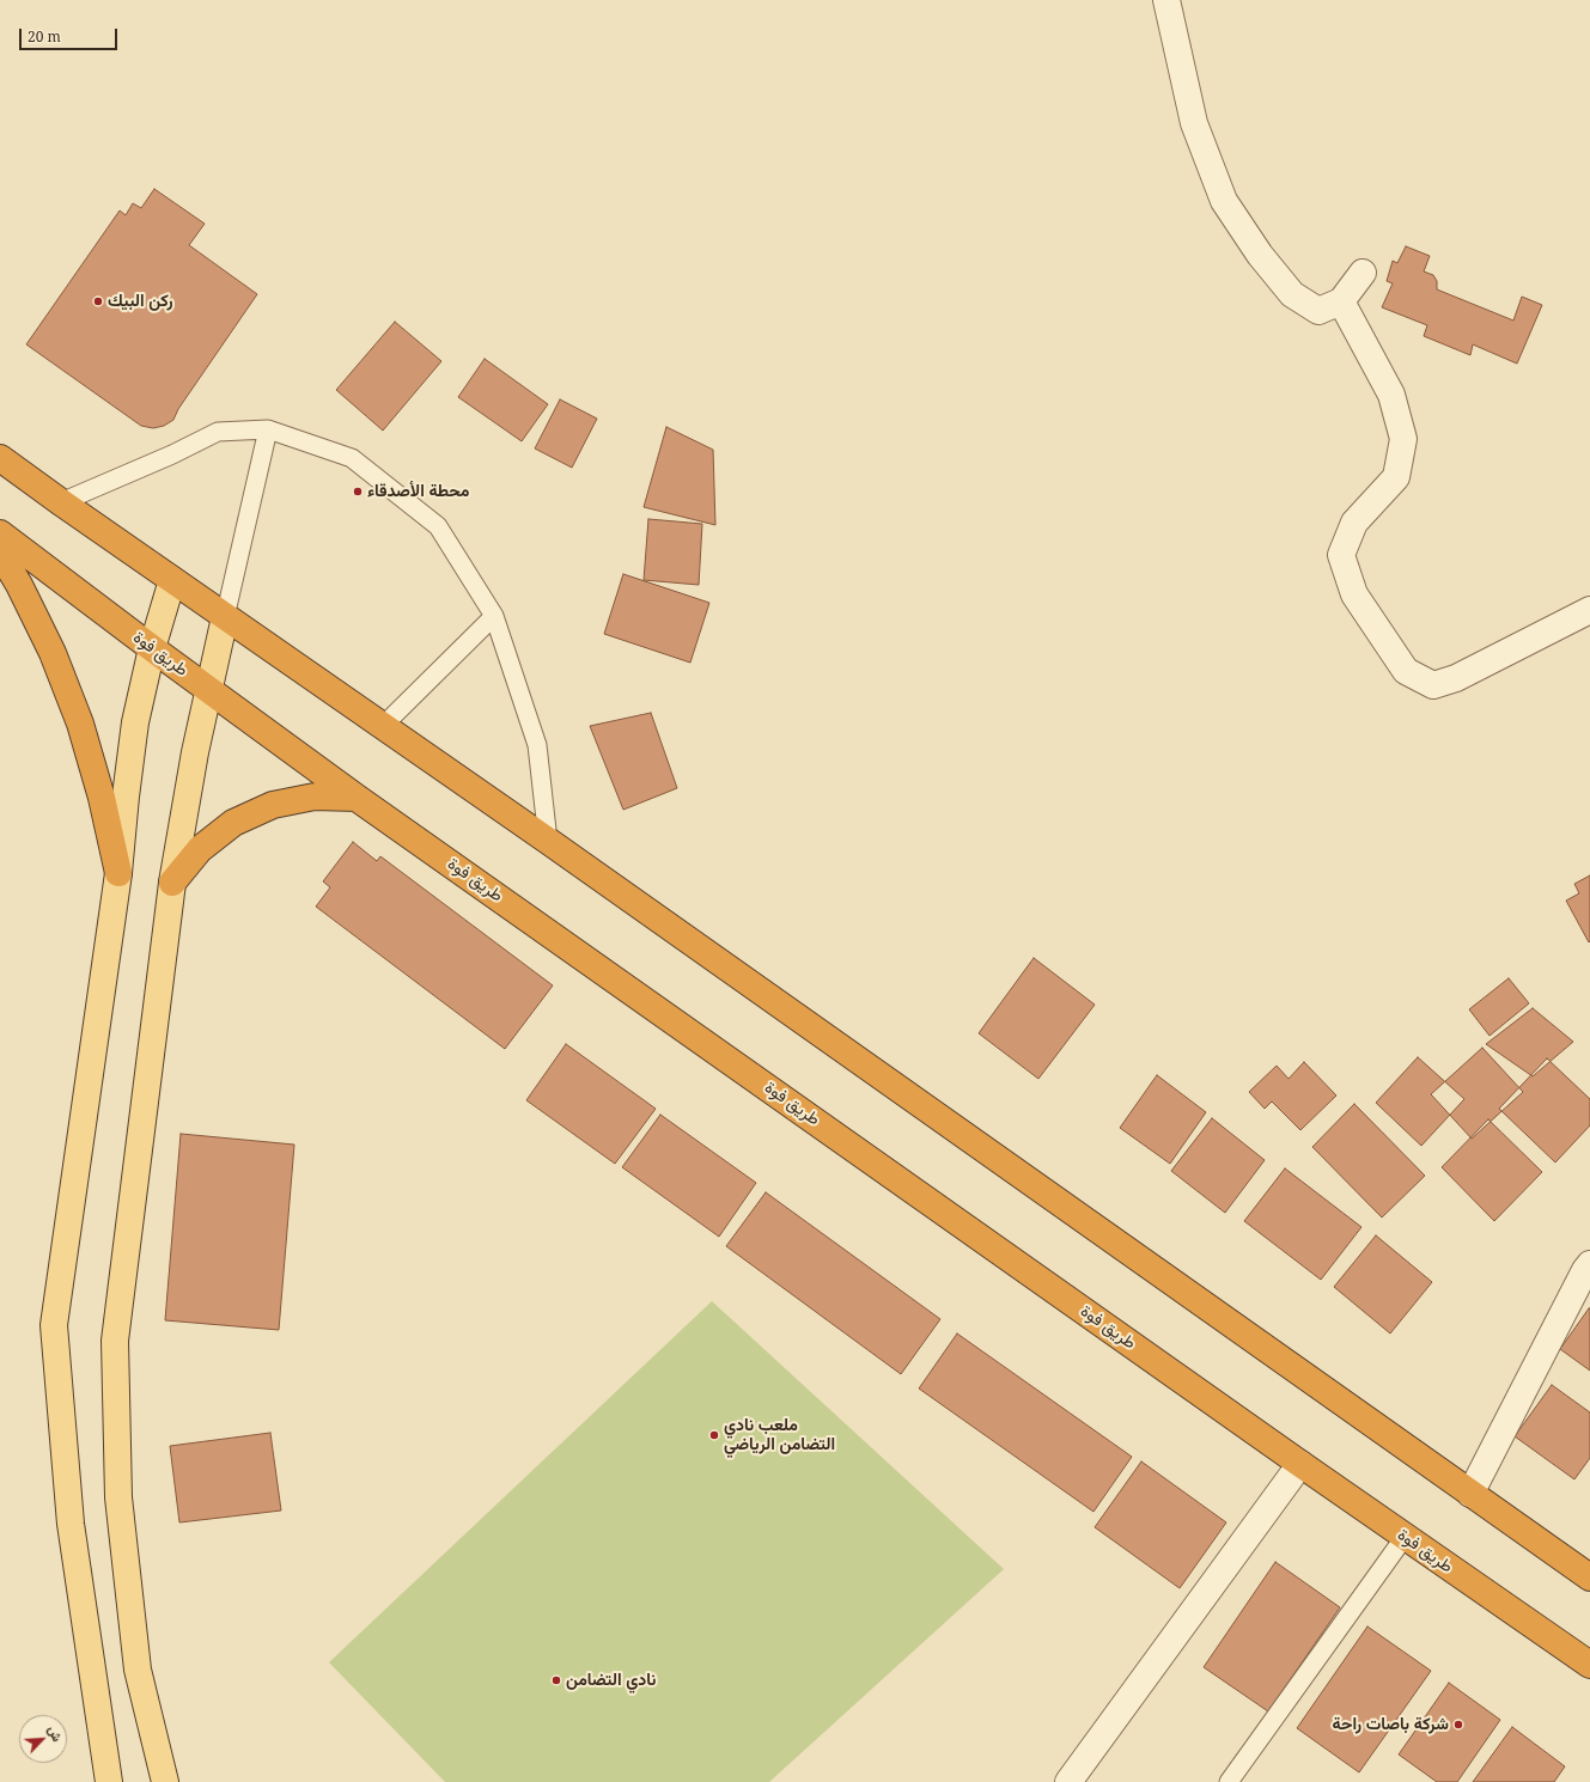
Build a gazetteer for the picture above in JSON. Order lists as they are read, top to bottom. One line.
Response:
{"streets":{"highway":["طريق فوة"]},"places":["ركن البيك","محطة الأصدقاء","ملعب نادي التضامن الرياضي","نادي التضامن","شركة باصات راحة"],"scale_bar":"20 m","north":"top right"}
